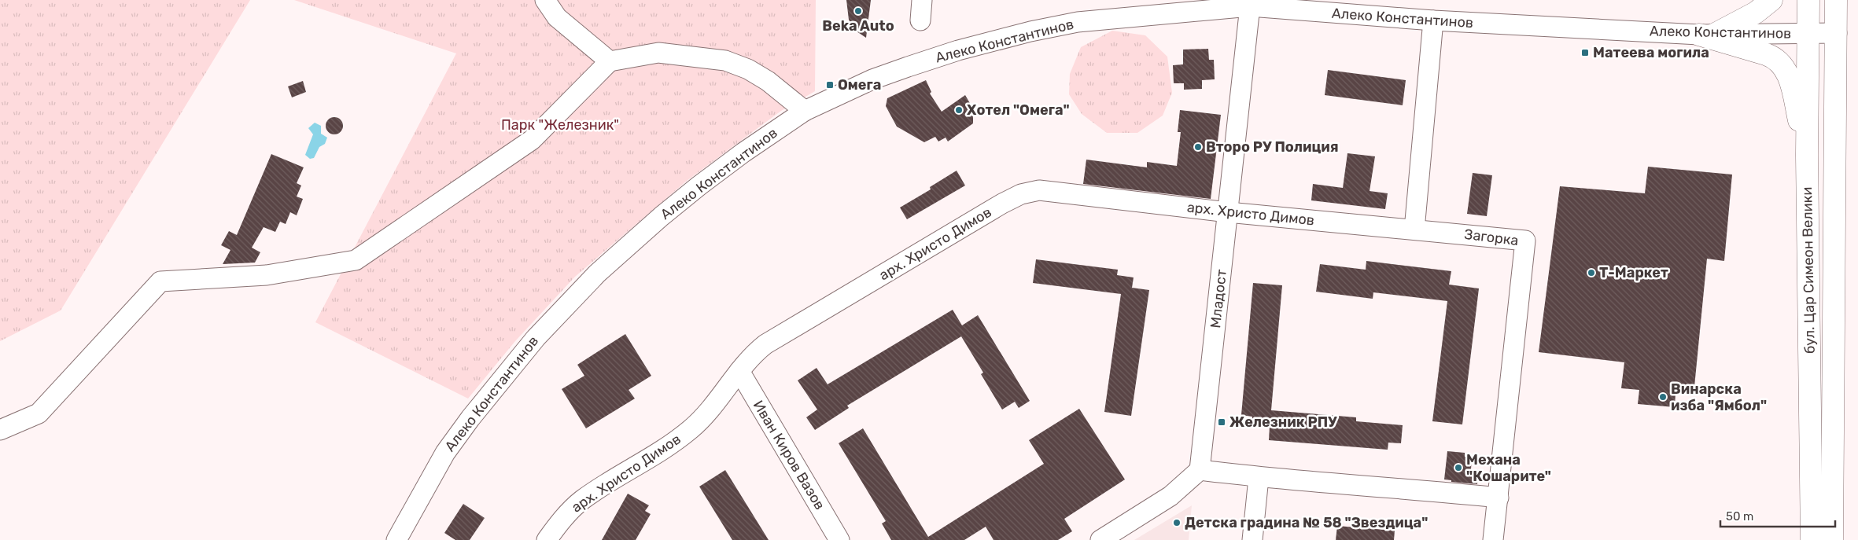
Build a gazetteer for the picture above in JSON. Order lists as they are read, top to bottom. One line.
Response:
{"streets":{"main road":["бул. Цар Симеон Велики"],"street":["Алеко Константинов","арх. Христо Димов","Загорка","Младост","Иван Киров Вазов"]},"crossings":[["Алеко Константинов","бул. Цар Симеон Велики"],["Алеко Константинов","Младост"],["арх. Христо Димов","Загорка"],["арх. Христо Димов","Младост"],["арх. Христо Димов","Иван Киров Вазов"]],"parks":["Парк \"Железник\""],"places":{"other":["Beka Auto","Хотел \"Омега\"","Второ РУ Полиция","Т-Маркет","Винарска изба \"Ямбол\"","Механа \"Кошарите\"","Детска градина № 58 \"Звездица\""],"transit":["Матеева могила","Омега","Железник РПУ"]},"scale_bar":"50 m"}
